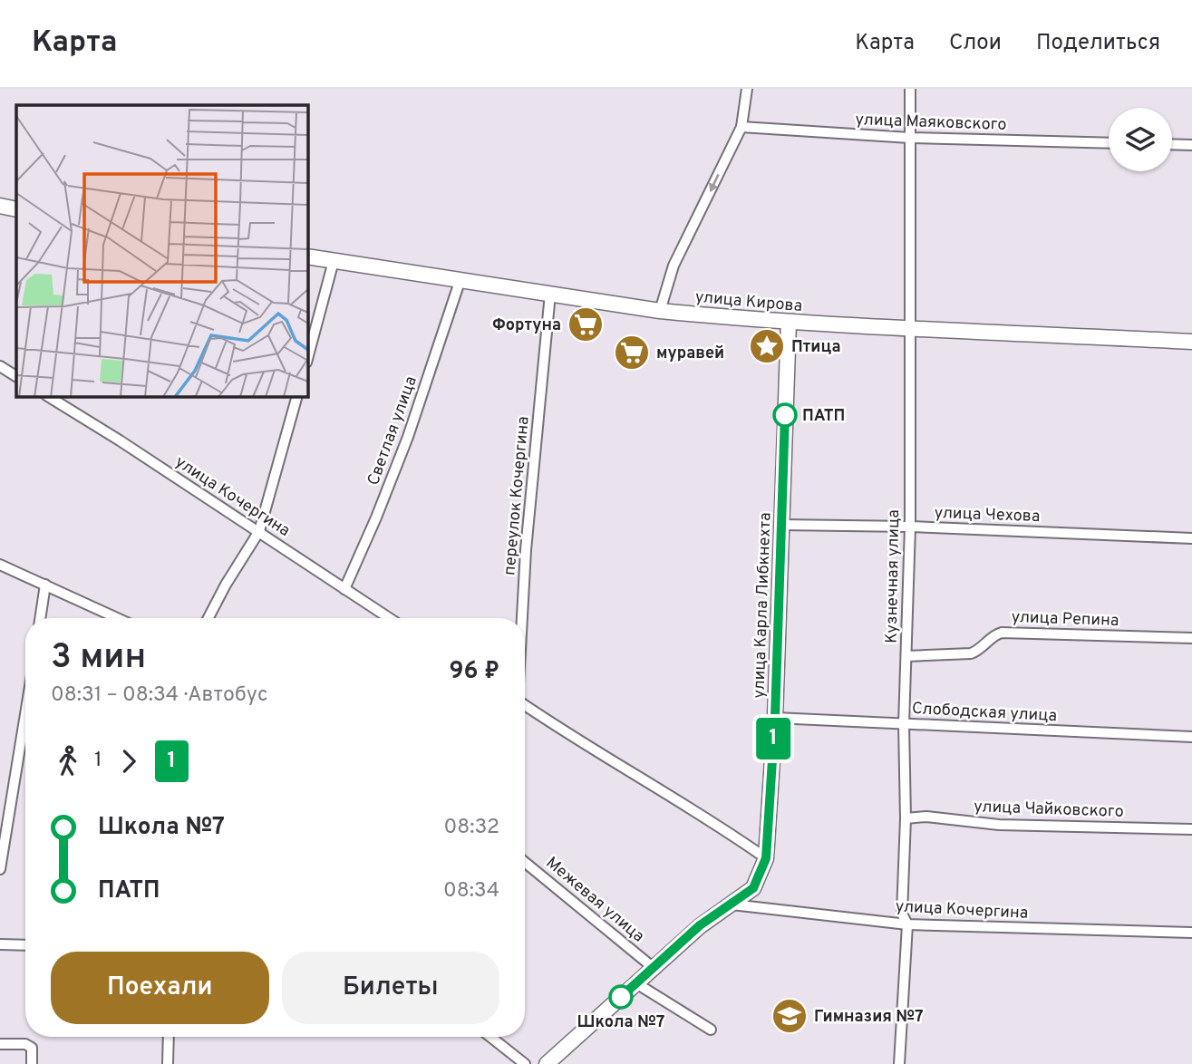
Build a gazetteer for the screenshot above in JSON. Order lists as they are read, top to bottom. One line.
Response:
{"streets":{"main road":["улица Кирова","улица Карла Либкнехта"],"street":["улица Маяковского","Светлая улица","улица Кочергина","переулок Кочергина","улица Чехова","Кузнечная улица","улица Репина","Слободская улица","улица Чайковского","Межевая улица"]},"crossings":[["улица Маяковского","Кузнечная улица"],["улица Кирова","Светлая улица"],["улица Кирова","переулок Кочергина"],["улица Кирова","Кузнечная улица"],["улица Кирова","улица Карла Либкнехта"],["Светлая улица","улица Кочергина"],["улица Кочергина","Кузнечная улица"],["улица Кочергина","улица Карла Либкнехта"],["улица Чехова","Кузнечная улица"],["улица Чехова","улица Карла Либкнехта"],["Кузнечная улица","улица Репина"],["Кузнечная улица","Слободская улица"],["Кузнечная улица","улица Чайковского"],["улица Карла Либкнехта","Слободская улица"],["улица Карла Либкнехта","Межевая улица"]],"places":{"supermarket":["Фортуна","муравей"],"place":["Птица"],"other":["ПАТП","Школа №7"],"school or university":["Гимназия №7"]},"lines":["bus line 1"],"page":{"header":"Карта","nav":["Карта","Слои","Поделиться"],"on_map":"1","heading":["3 мин","08:31 – 08:34 · Автобус","96 ₽"],"legs":["1","1"],"list":[{"name":"Школа №7","value":"08:32"},{"name":"ПАТП","value":"08:34"}],"buttons":["Поехали","Билеты"]}}
